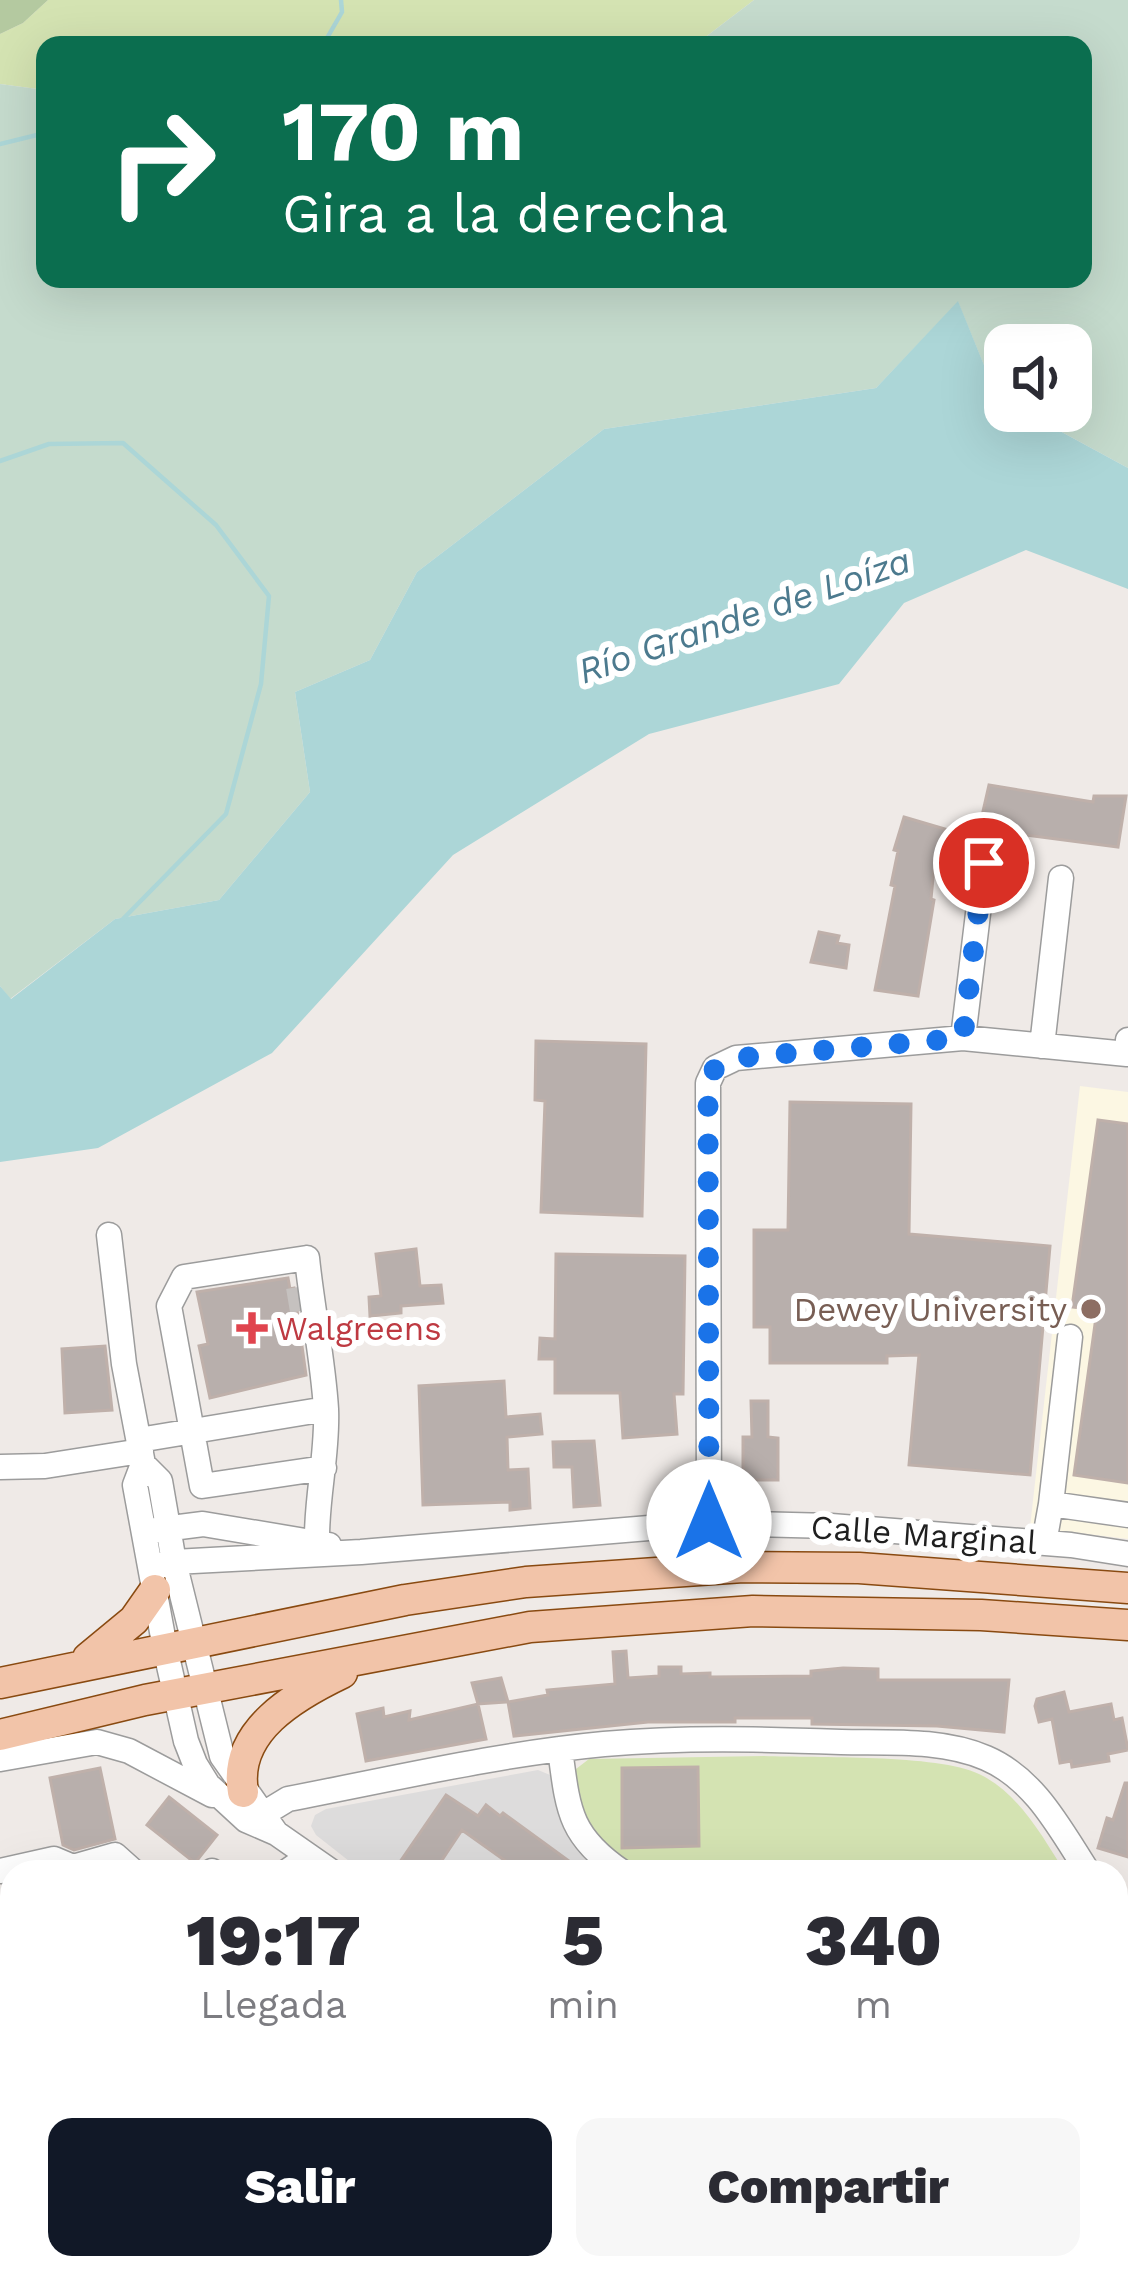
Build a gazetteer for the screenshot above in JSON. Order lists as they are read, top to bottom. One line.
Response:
{"streets":{"street":["Calle Marginal"]},"water":["Río Grande de Loíza"],"places":{"other":["Dewey University"],"health":["Walgreens"]},"page":{"turn":["170 m","Gira a la derecha"],"eta":["19:17","Llegada","5","min","340","m"],"buttons":["Salir","Compartir"]}}
